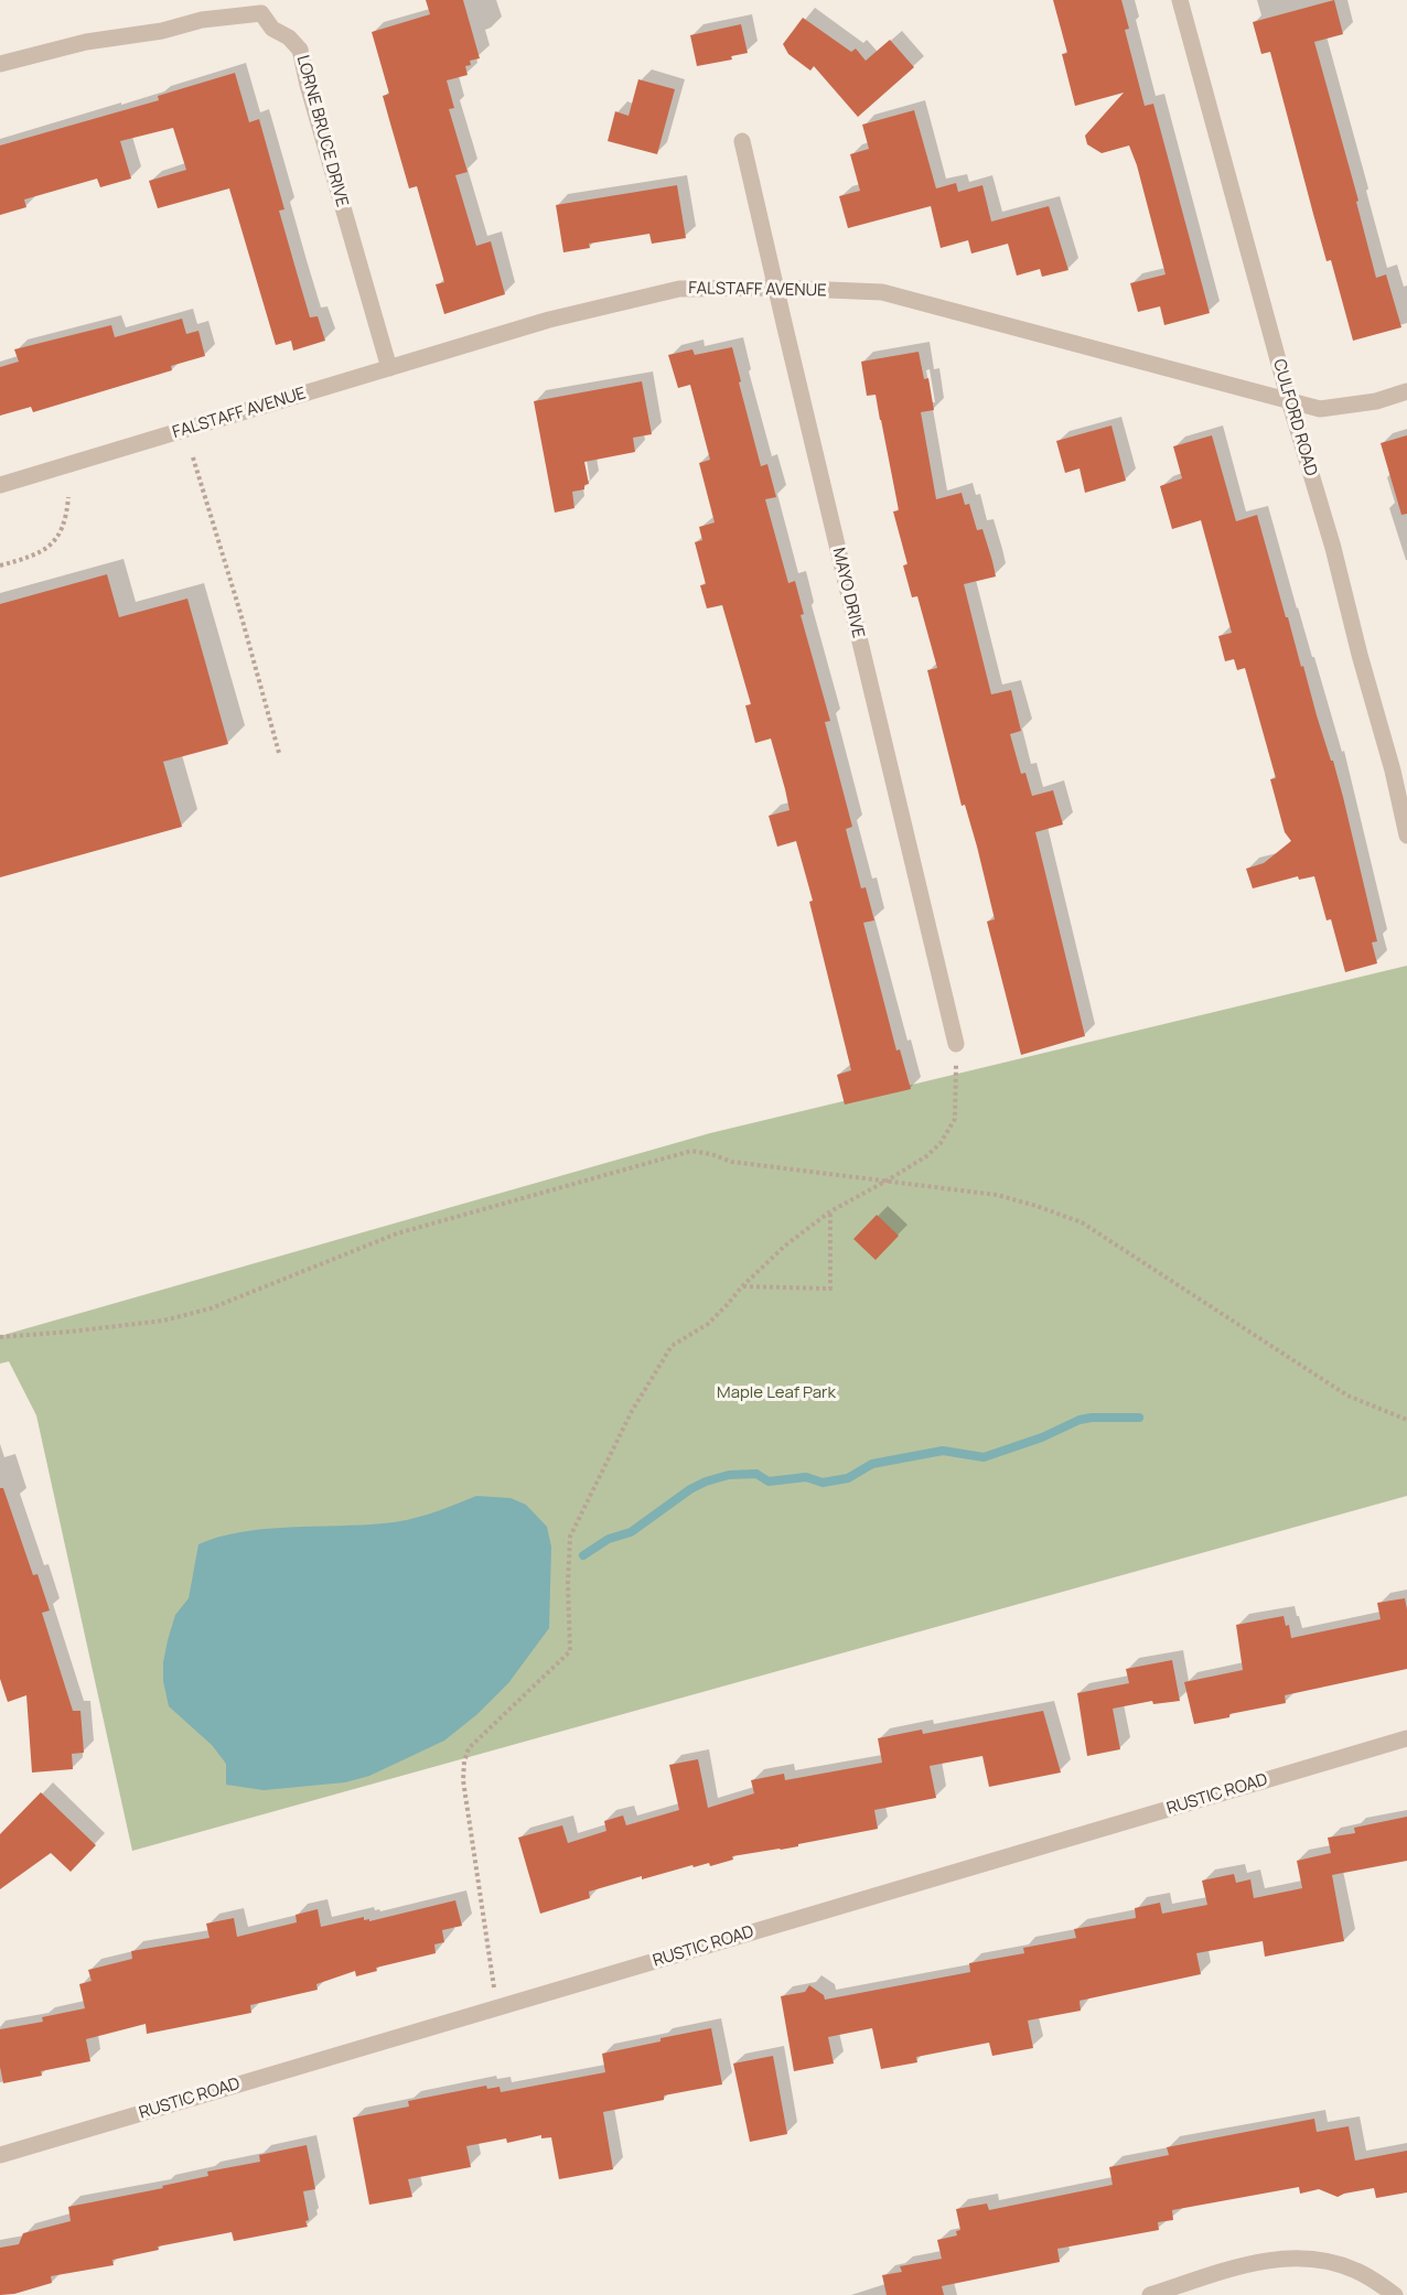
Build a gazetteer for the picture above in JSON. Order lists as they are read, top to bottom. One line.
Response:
{"streets":{"street":["LORNE BRUCE DRIVE","FALSTAFF AVENUE","CULFORD ROAD","MAYO DRIVE","RUSTIC ROAD"]},"crossings":[["LORNE BRUCE DRIVE","FALSTAFF AVENUE"],["FALSTAFF AVENUE","CULFORD ROAD"],["FALSTAFF AVENUE","MAYO DRIVE"]],"parks":["Maple Leaf Park"]}
